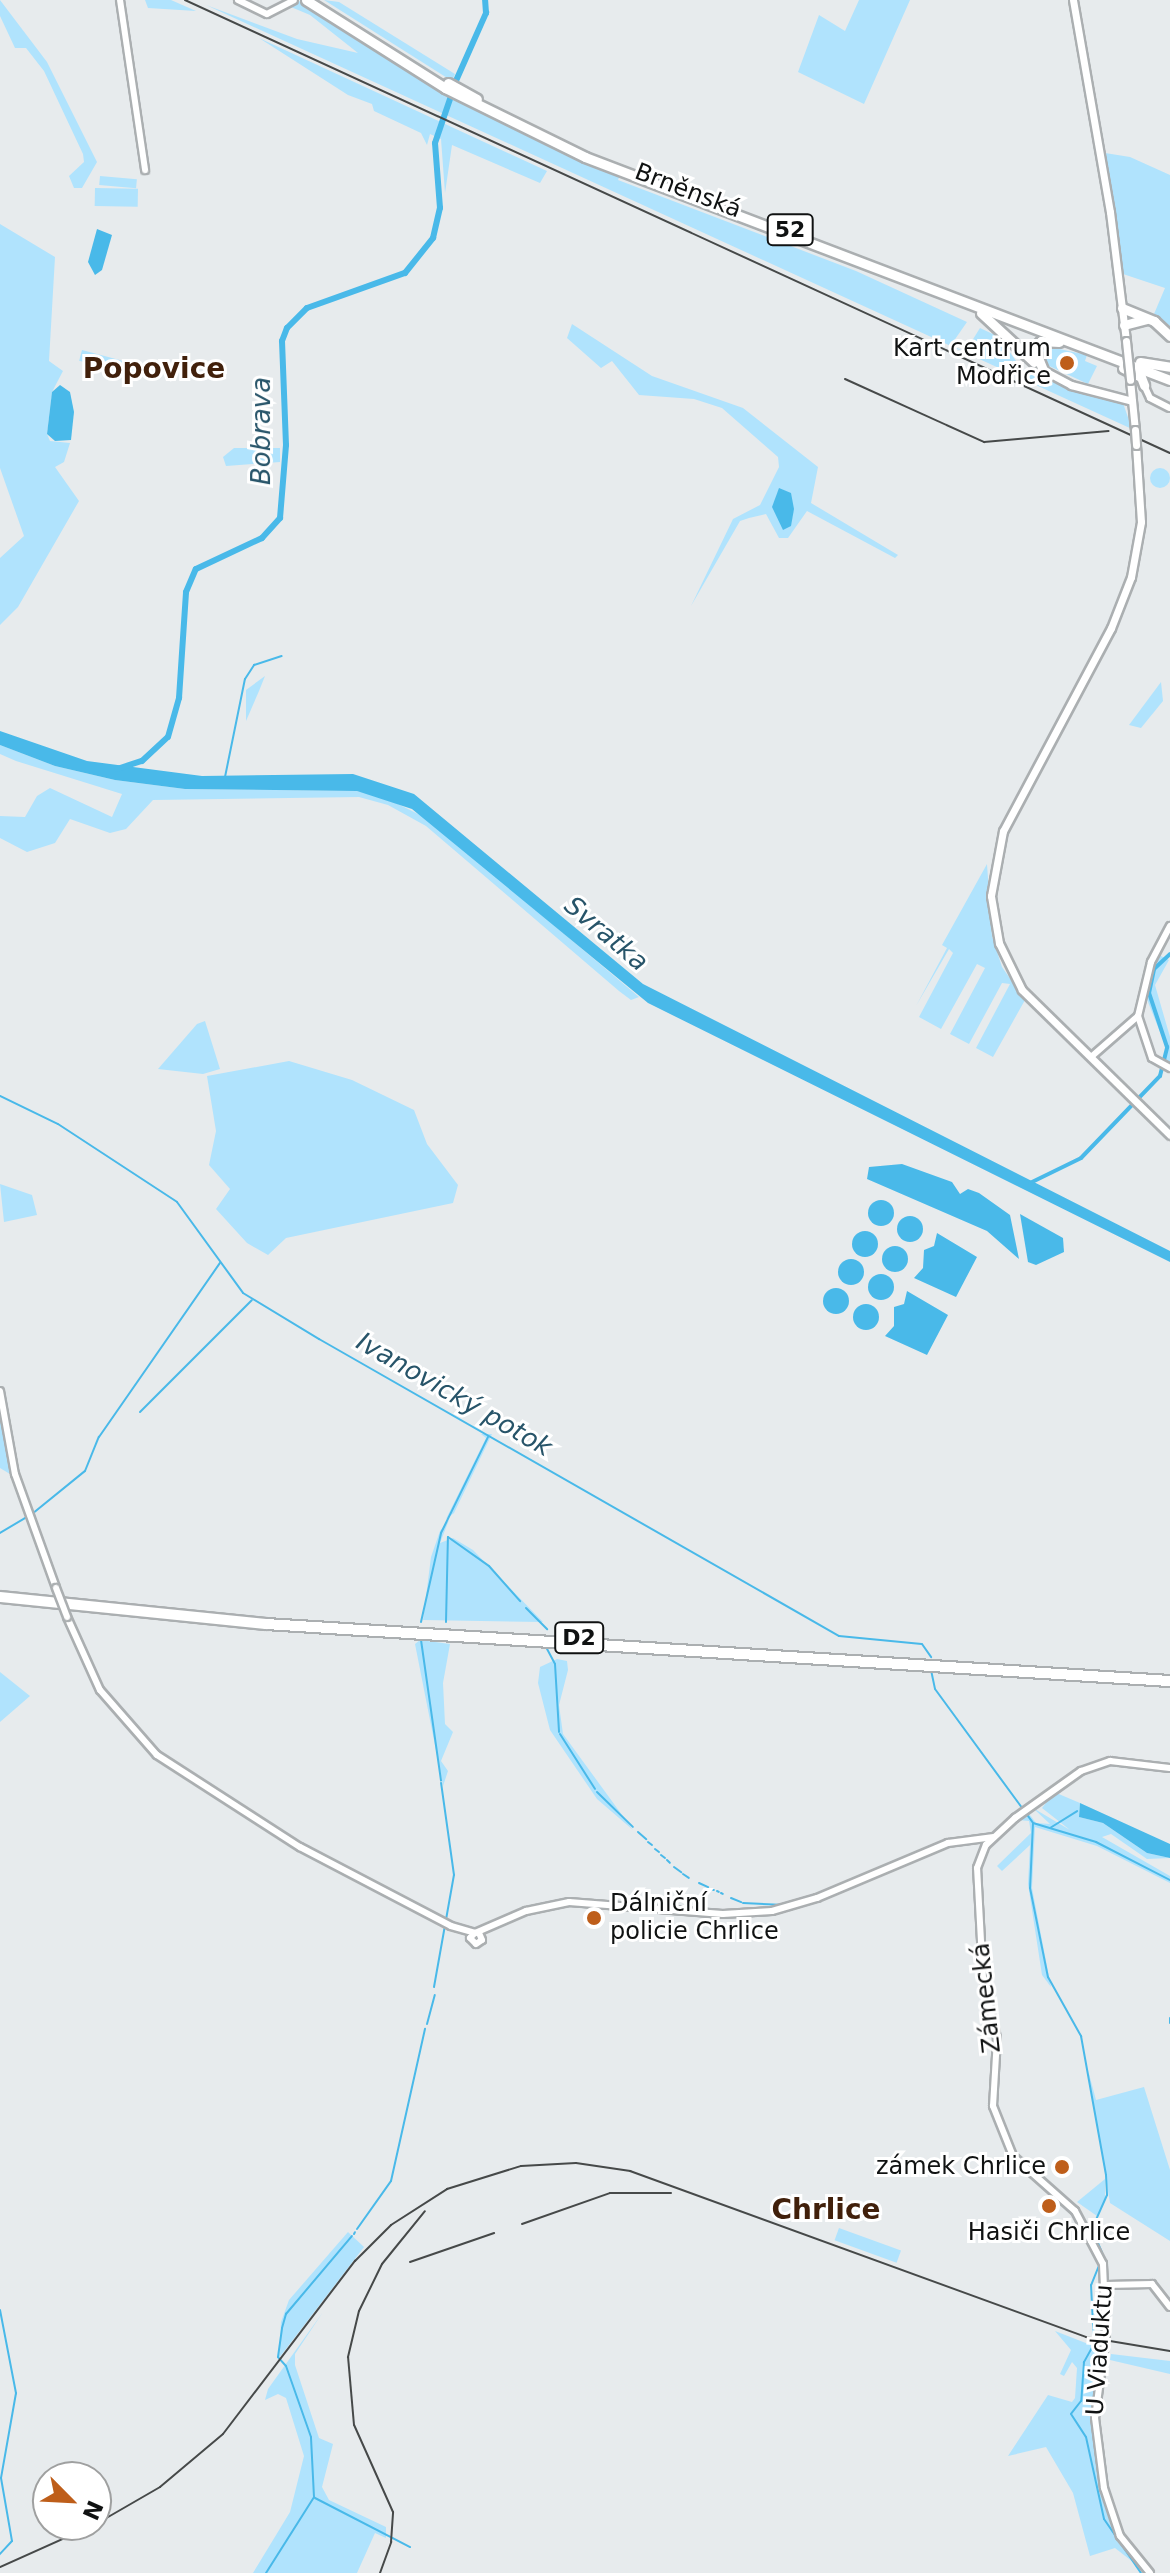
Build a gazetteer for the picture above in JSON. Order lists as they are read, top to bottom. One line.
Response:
{"streets":{"highway":["Brněnská","52","D2"],"street":["Zámecká","U Viaduktu"]},"crossings":[["Brněnská","52"],["Zámecká","U Viaduktu"]],"districts":["Popovice","Chrlice"],"water":["Bobrava","Svratka","Ivanovický potok"],"places":["Kart centrum Modřice","Dálniční policie Chrlice","zámek Chrlice","Hasiči Chrlice"],"north":"bottom right"}
